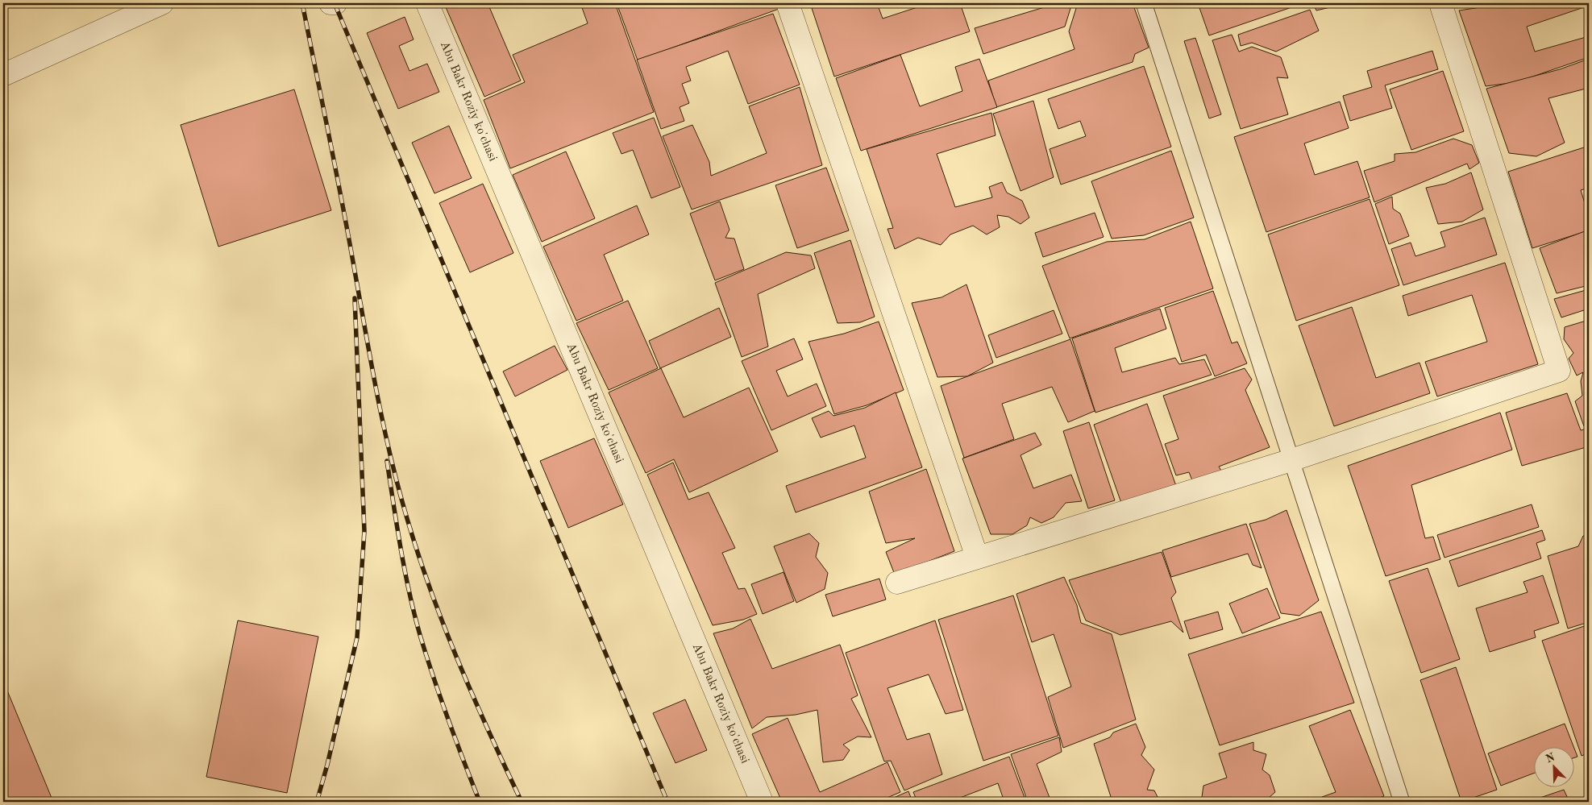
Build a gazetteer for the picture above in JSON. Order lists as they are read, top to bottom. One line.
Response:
{"streets":{"street":["Abu Bakr Roziy ko'chasi"]},"north":"top left"}
